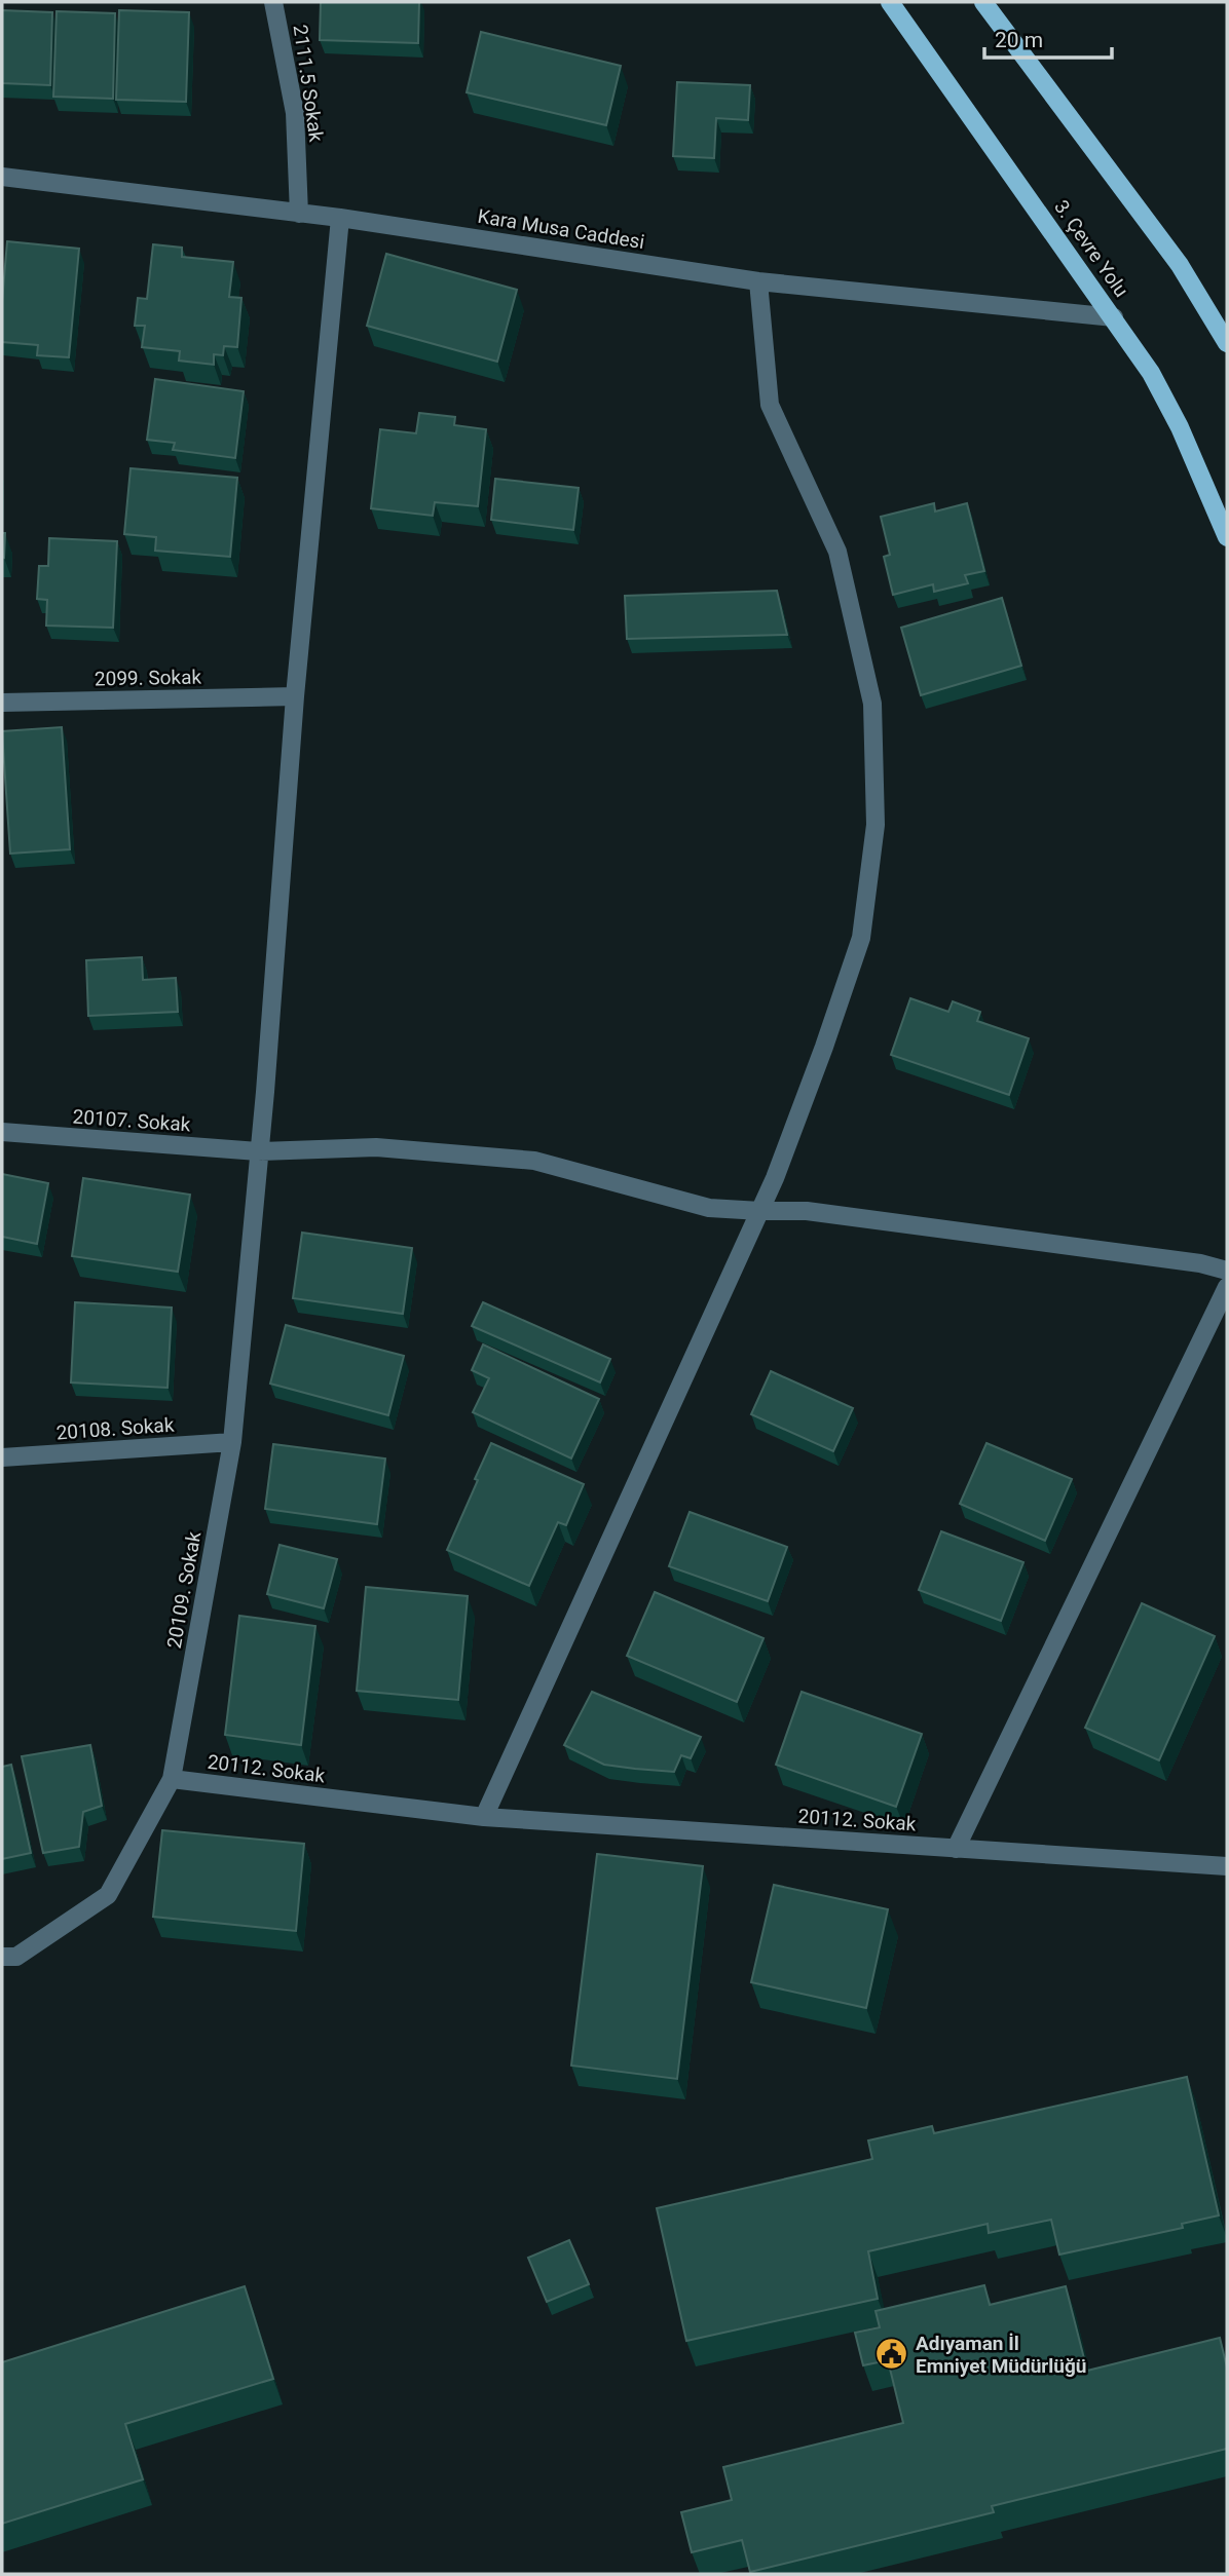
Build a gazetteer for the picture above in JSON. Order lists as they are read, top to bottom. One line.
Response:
{"streets":{"main road":["3. Çevre Yolu"],"street":["2111.5 Sokak","Kara Musa Caddesi","2099. Sokak","20107. Sokak","20108. Sokak","20109. Sokak","20112. Sokak"]},"crossings":[["2111.5 Sokak","Kara Musa Caddesi"],["Kara Musa Caddesi","3. Çevre Yolu"],["Kara Musa Caddesi","20109. Sokak"],["2099. Sokak","20109. Sokak"],["20107. Sokak","20109. Sokak"],["20108. Sokak","20109. Sokak"],["20109. Sokak","20112. Sokak"]],"places":{"public building":["Adıyaman İl Emniyet Müdürlüğü"]},"scale_bar":"20 m"}
